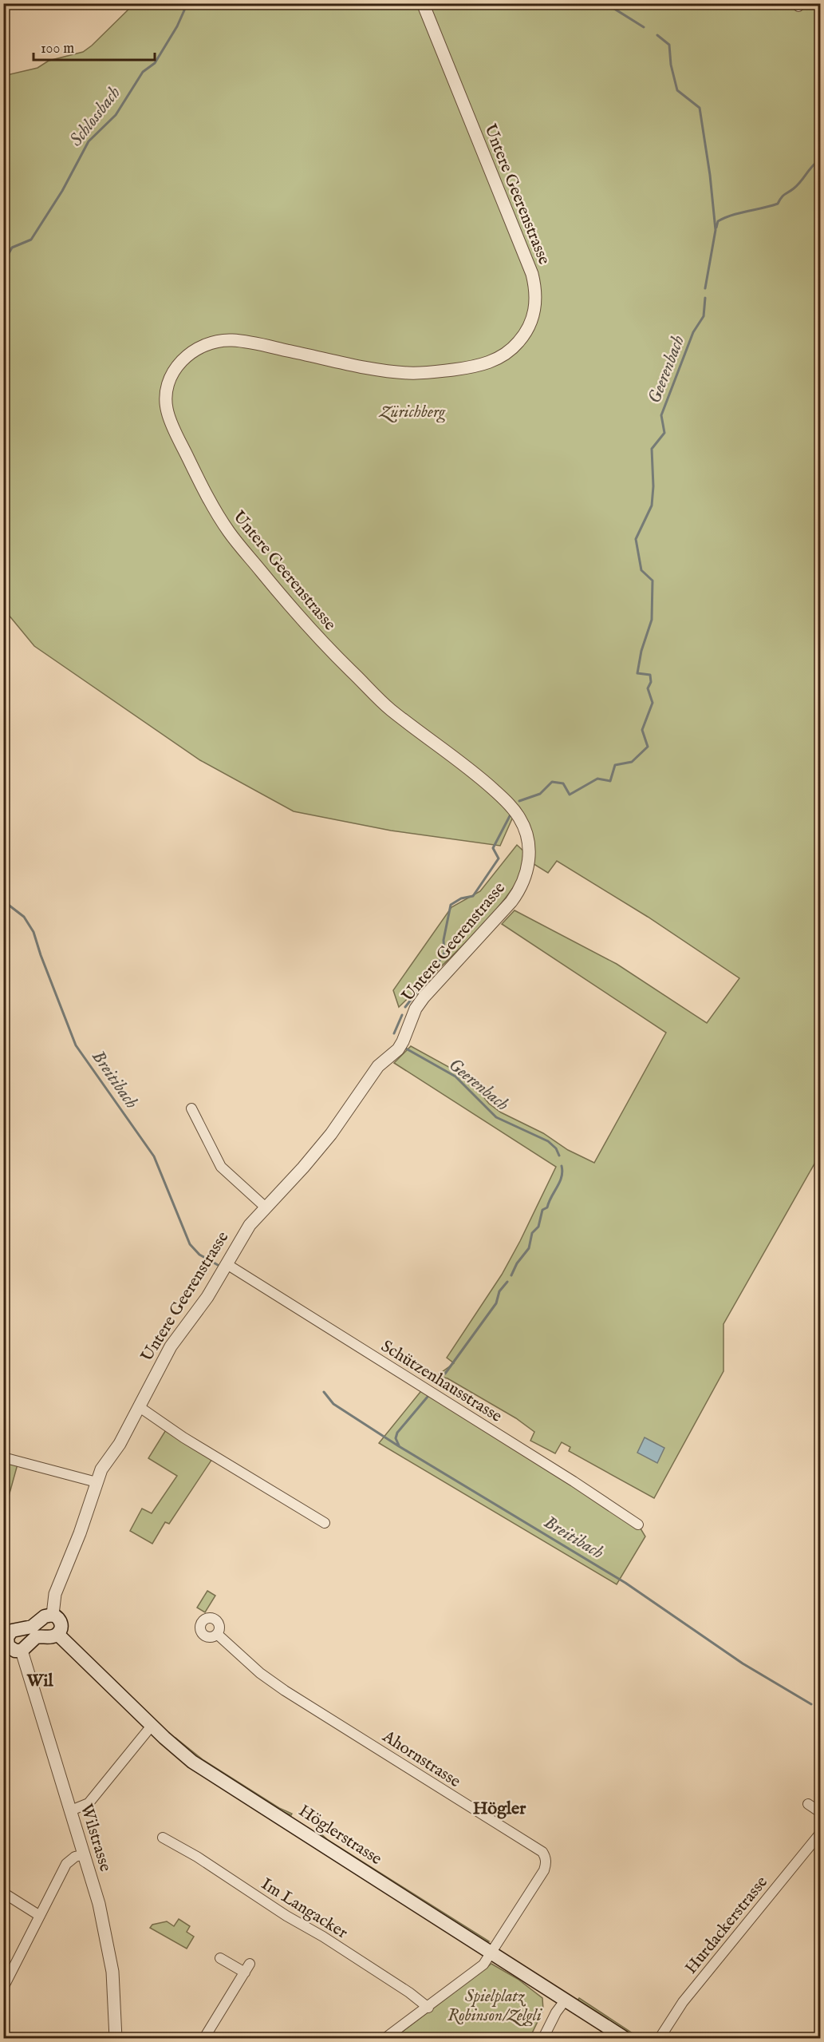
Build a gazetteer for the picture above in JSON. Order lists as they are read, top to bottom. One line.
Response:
{"streets":{"main road":["Höglerstrasse"],"street":["Untere Geerenstrasse","Schützenhausstrasse","Ahornstrasse","Wilstrasse","Im Langacker","Hurdackerstrasse"]},"crossings":[["Untere Geerenstrasse","Schützenhausstrasse"],["Ahornstrasse","Höglerstrasse"]],"districts":["Wil","Högler"],"water":["Schlossbach","Geerenbach","Breitibach"],"parks":["Zürichberg","Spielplatz Robinson/Zelgli"],"scale_bar":"100 m"}
